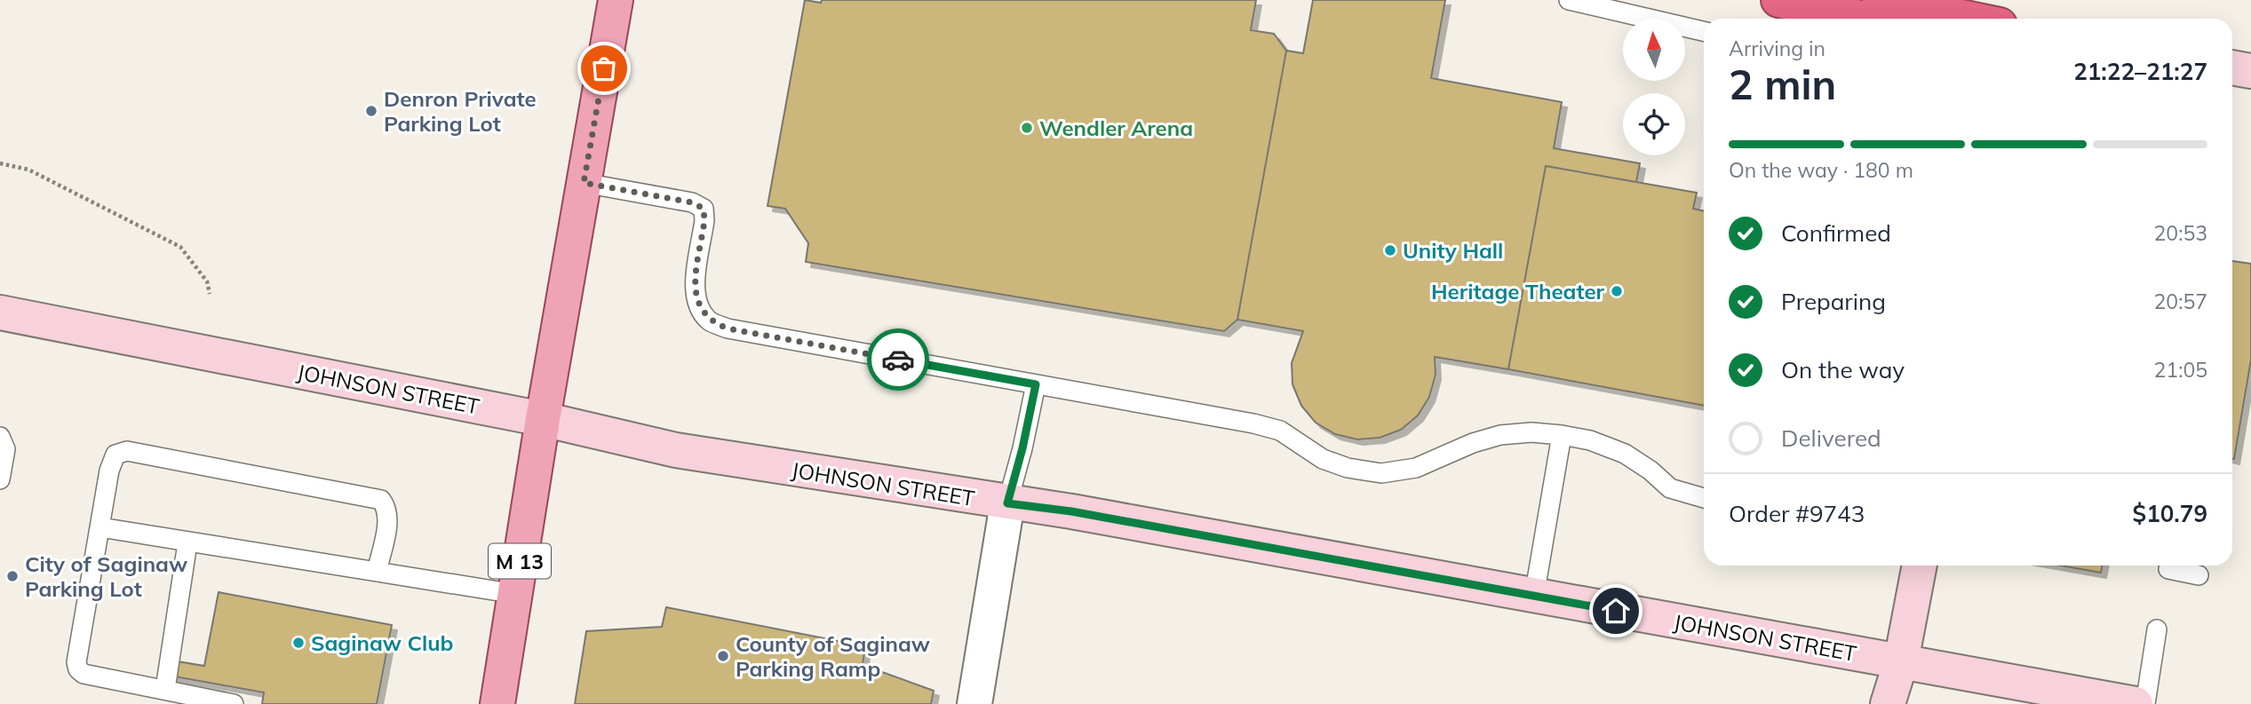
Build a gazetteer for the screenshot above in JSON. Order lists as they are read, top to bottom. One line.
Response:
{"streets":{"main road":["M 13"],"street":["JOHNSON STREET"]},"crossings":[["JOHNSON STREET","M 13"]],"places":["Denron Private Parking Lot","Wendler Arena","Unity Hall","Heritage Theater","City of Saginaw Parking Lot","Saginaw Club","County of Saginaw Parking Ramp"],"north":"top","page":{"heading":["2 min","Arriving in","21:22–21:27"],"panel":["Order #9743","$10.79"],"bar":"On the way · 180 m","list":[["Confirmed","20:53"],["Preparing","20:57"],["On the way","21:05"],"Delivered"]}}
